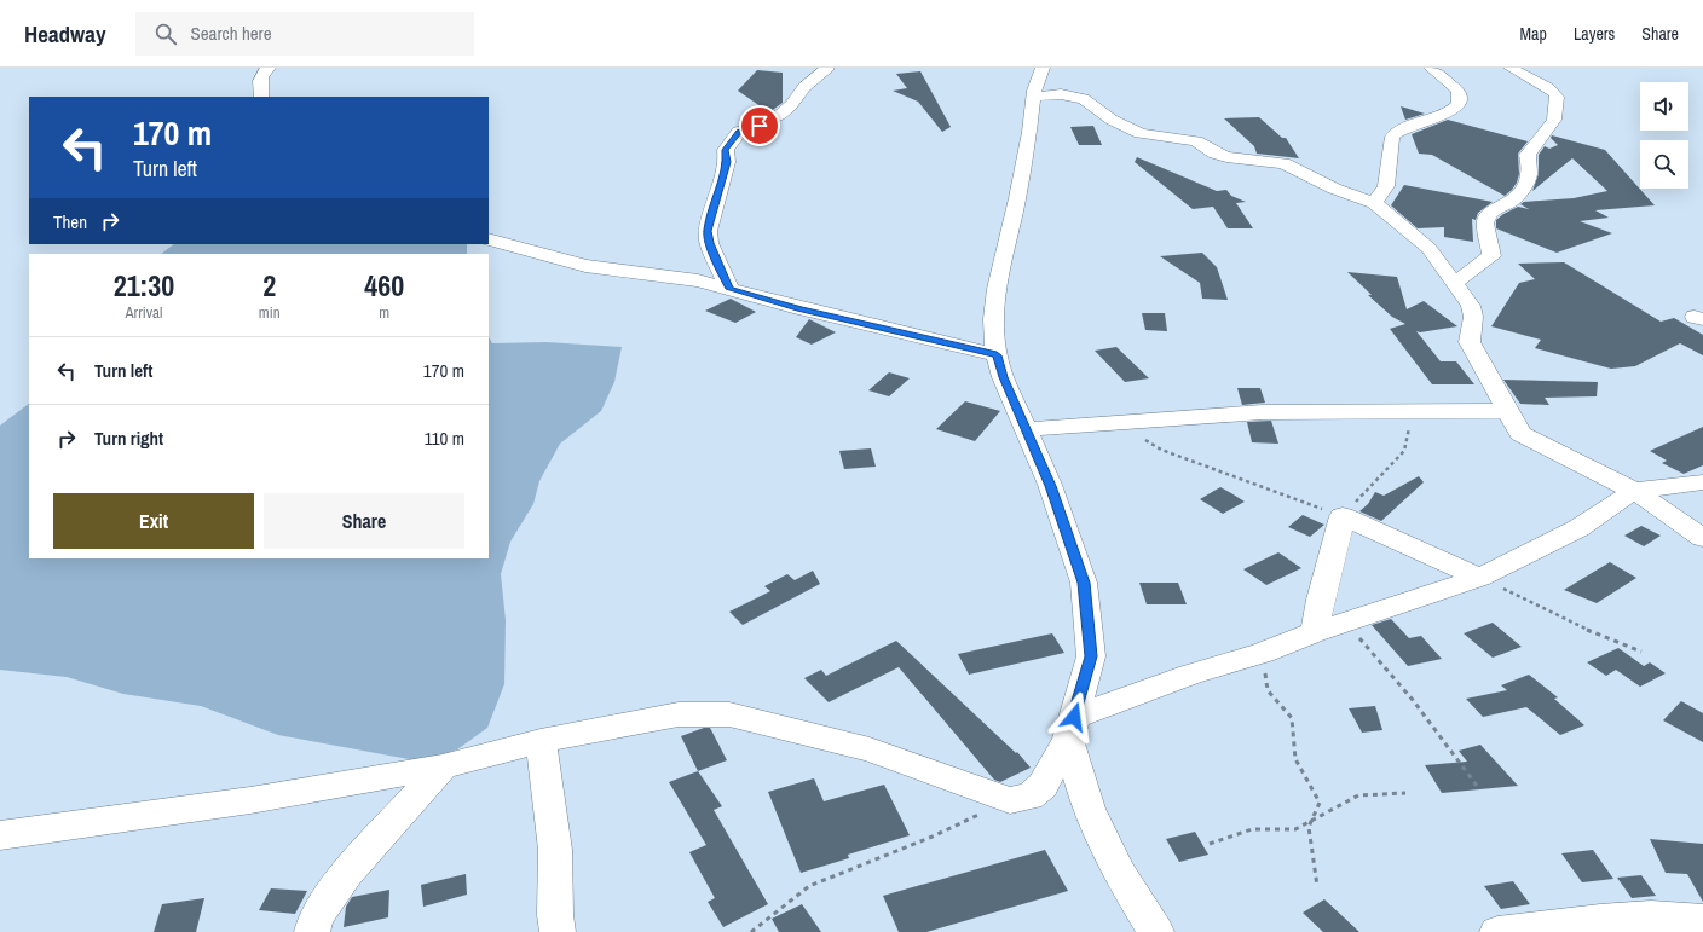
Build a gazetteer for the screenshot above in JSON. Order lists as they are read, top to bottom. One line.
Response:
{"page":{"header":"Headway","search":"Search here","nav":["Map","Layers","Share"],"turn":["170 m","Turn left"],"then":"Then","eta":["21:30","Arrival","2","min","460","m"],"list":[{"name":"Turn left","value":"170 m"},{"name":"Turn right","value":"110 m"}],"buttons":["Exit","Share"]}}
